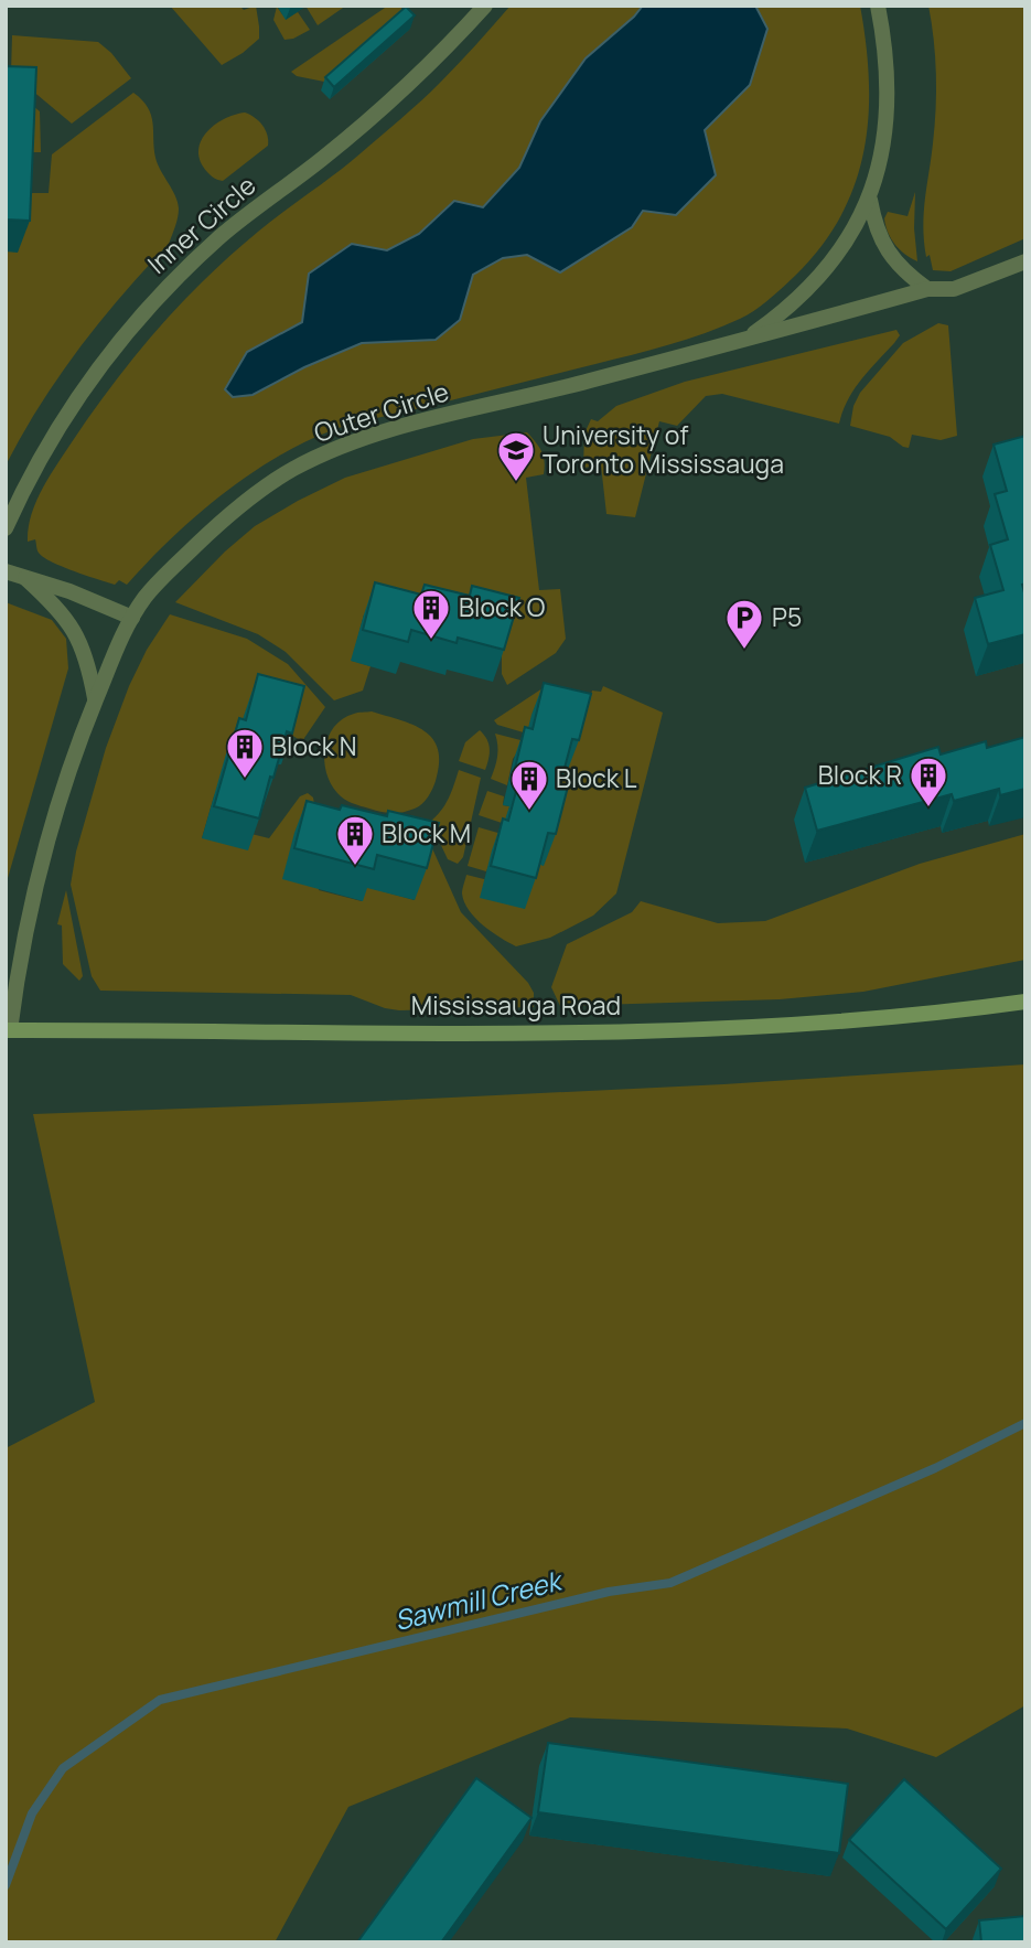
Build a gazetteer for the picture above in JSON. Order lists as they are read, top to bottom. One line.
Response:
{"streets":{"main road":["Mississauga Road"],"street":["Inner Circle","Outer Circle"]},"crossings":[["Outer Circle","Mississauga Road"]],"water":["Sawmill Creek"],"places":{"school or university":["University of Toronto Mississauga"],"building":["Block O","Block N","Block R","Block L","Block M"],"parking":["P5"]}}
